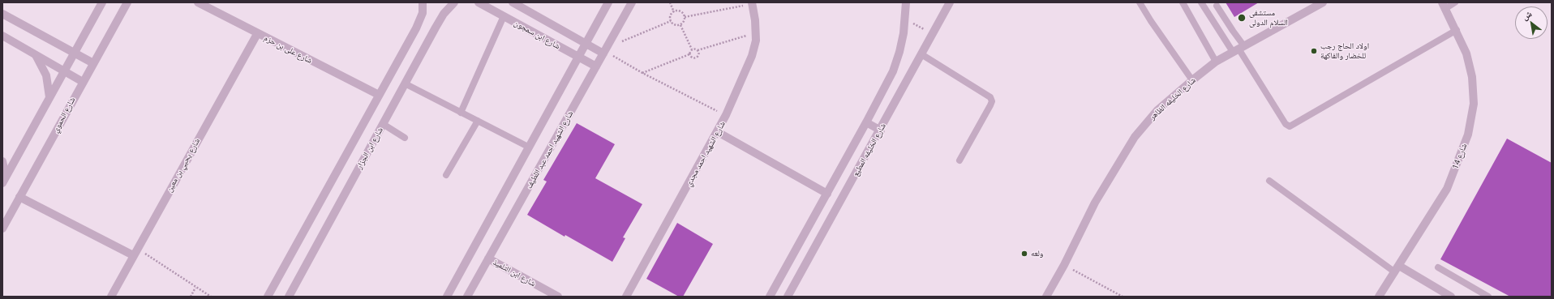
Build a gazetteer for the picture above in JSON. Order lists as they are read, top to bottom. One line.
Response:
{"streets":{"street":["شارع ابن سمجون","شارع على بن حزم","شارع الخليفه الظاهر","شارع الحموي","شارع ابن الجزار","شارع الشهيد احمد عبد اللطيف","شارع الخليفه المطيع","شارع الشهيد احمد مجدي","شارع 14","شارع يحيي بن معين","شارع ابن التلميذ"]},"crossings":[["شارع ابن سمجون","شارع الشهيد احمد عبد اللطيف"],["شارع على بن حزم","شارع يحيي بن معين"],["شارع الشهيد احمد عبد اللطيف","شارع ابن التلميذ"]],"places":["مستشفى السلام الدولى","اولاد الحاج رجب للخضار والفاكهة","ولعه"],"north":"top left"}
